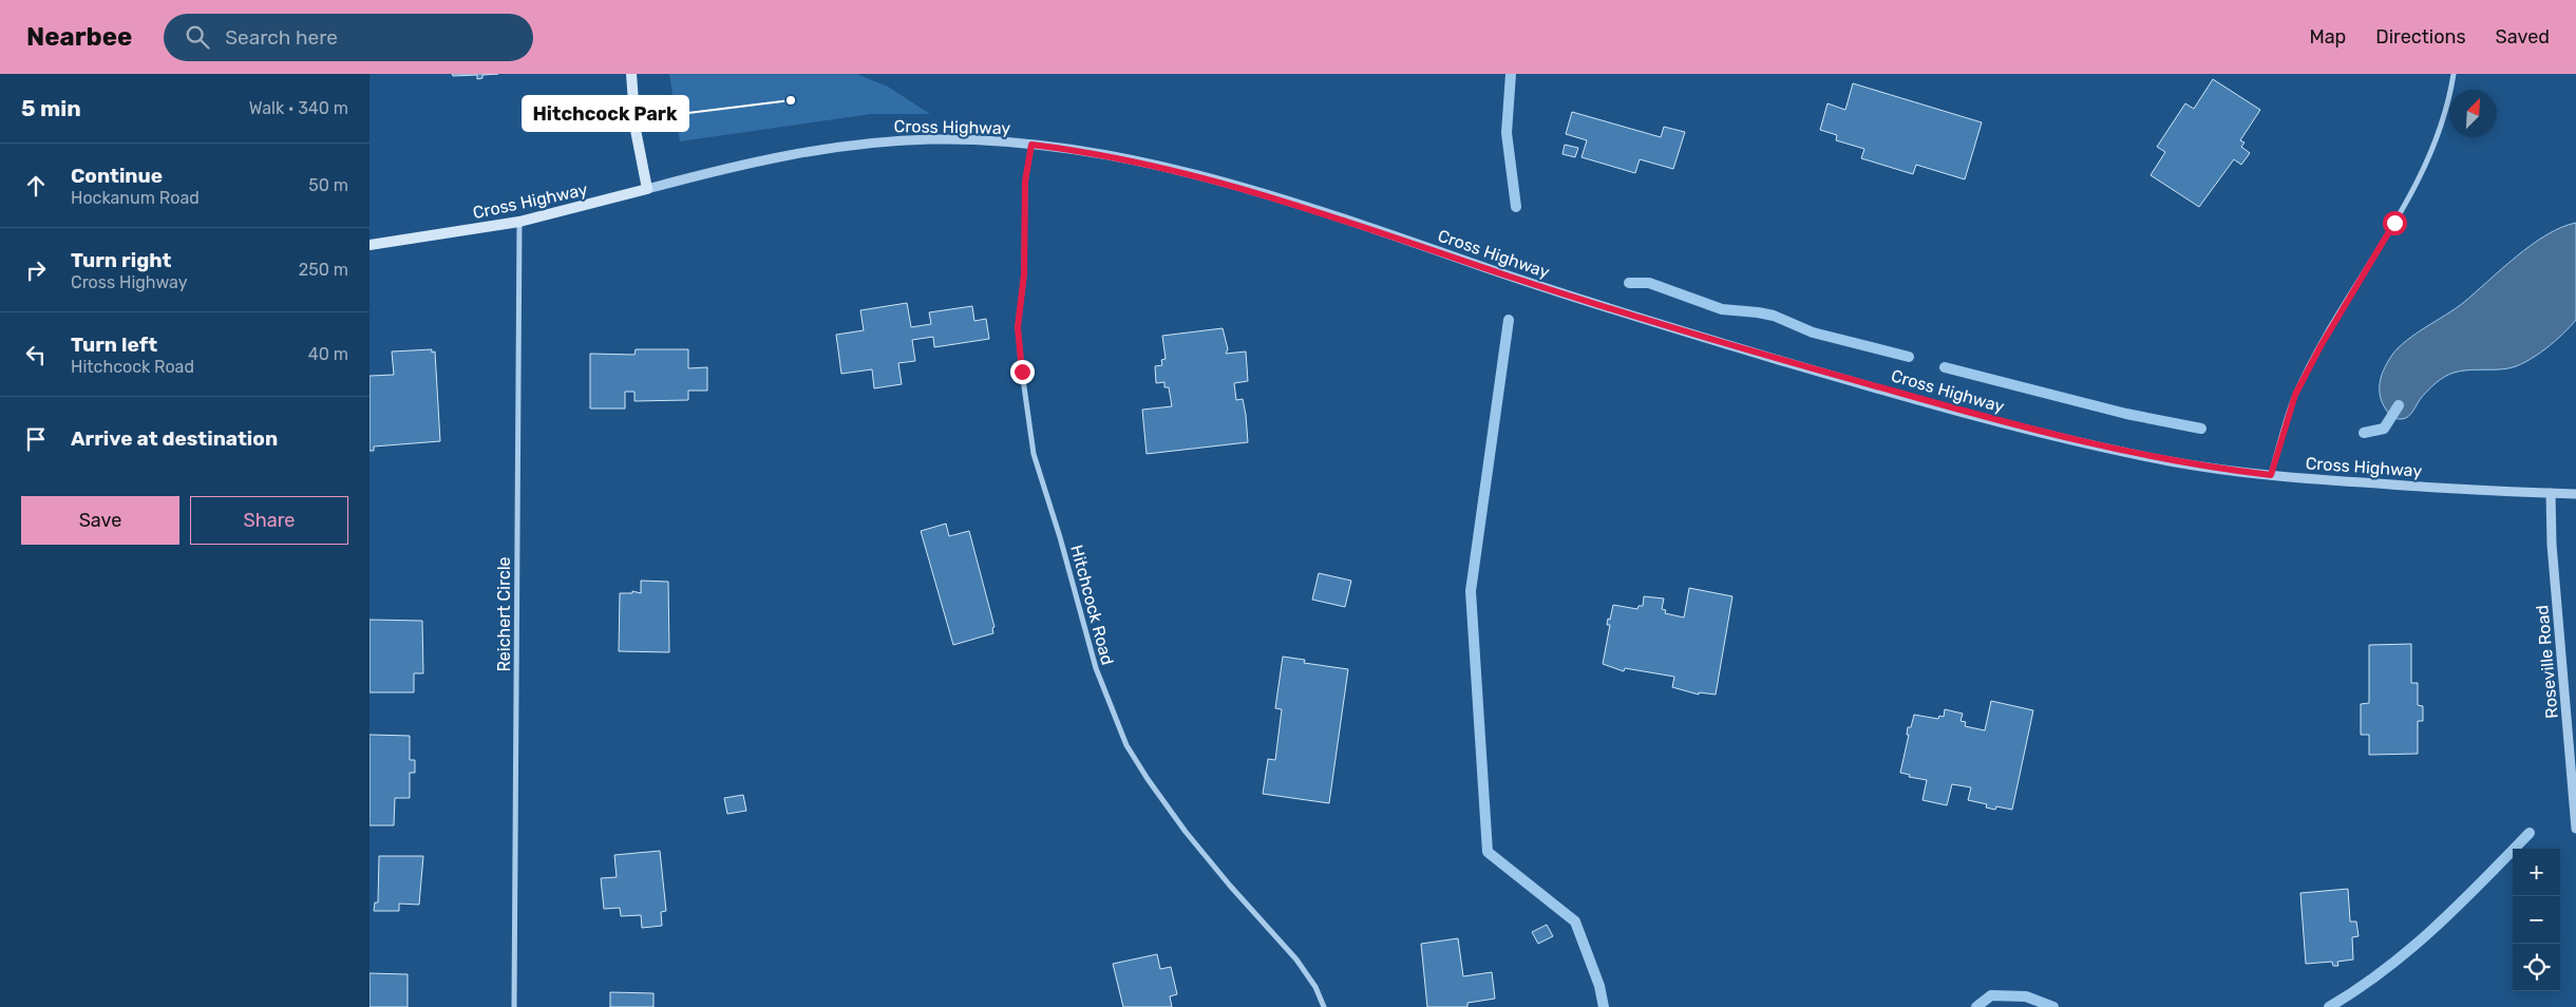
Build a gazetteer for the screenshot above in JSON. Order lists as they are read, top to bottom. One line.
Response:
{"streets":{"main road":["Cross Highway"],"street":["Hitchcock Road","Reichert Circle","Roseville Road"]},"crossings":[["Cross Highway","Hitchcock Road"],["Cross Highway","Reichert Circle"],["Cross Highway","Roseville Road"]],"places":["Hitchcock Park"],"north":"top right","page":{"header":"Nearbee","search":"Search here","nav":["Map","Directions","Saved"],"heading":["5 min","Walk · 340 m"],"list":[["Continue","Hockanum Road","50 m"],["Turn right","Cross Highway","250 m"],["Turn left","Hitchcock Road","40 m"],"Arrive at destination"],"buttons":["Save","Share"],"map_buttons":["+","−"]}}
